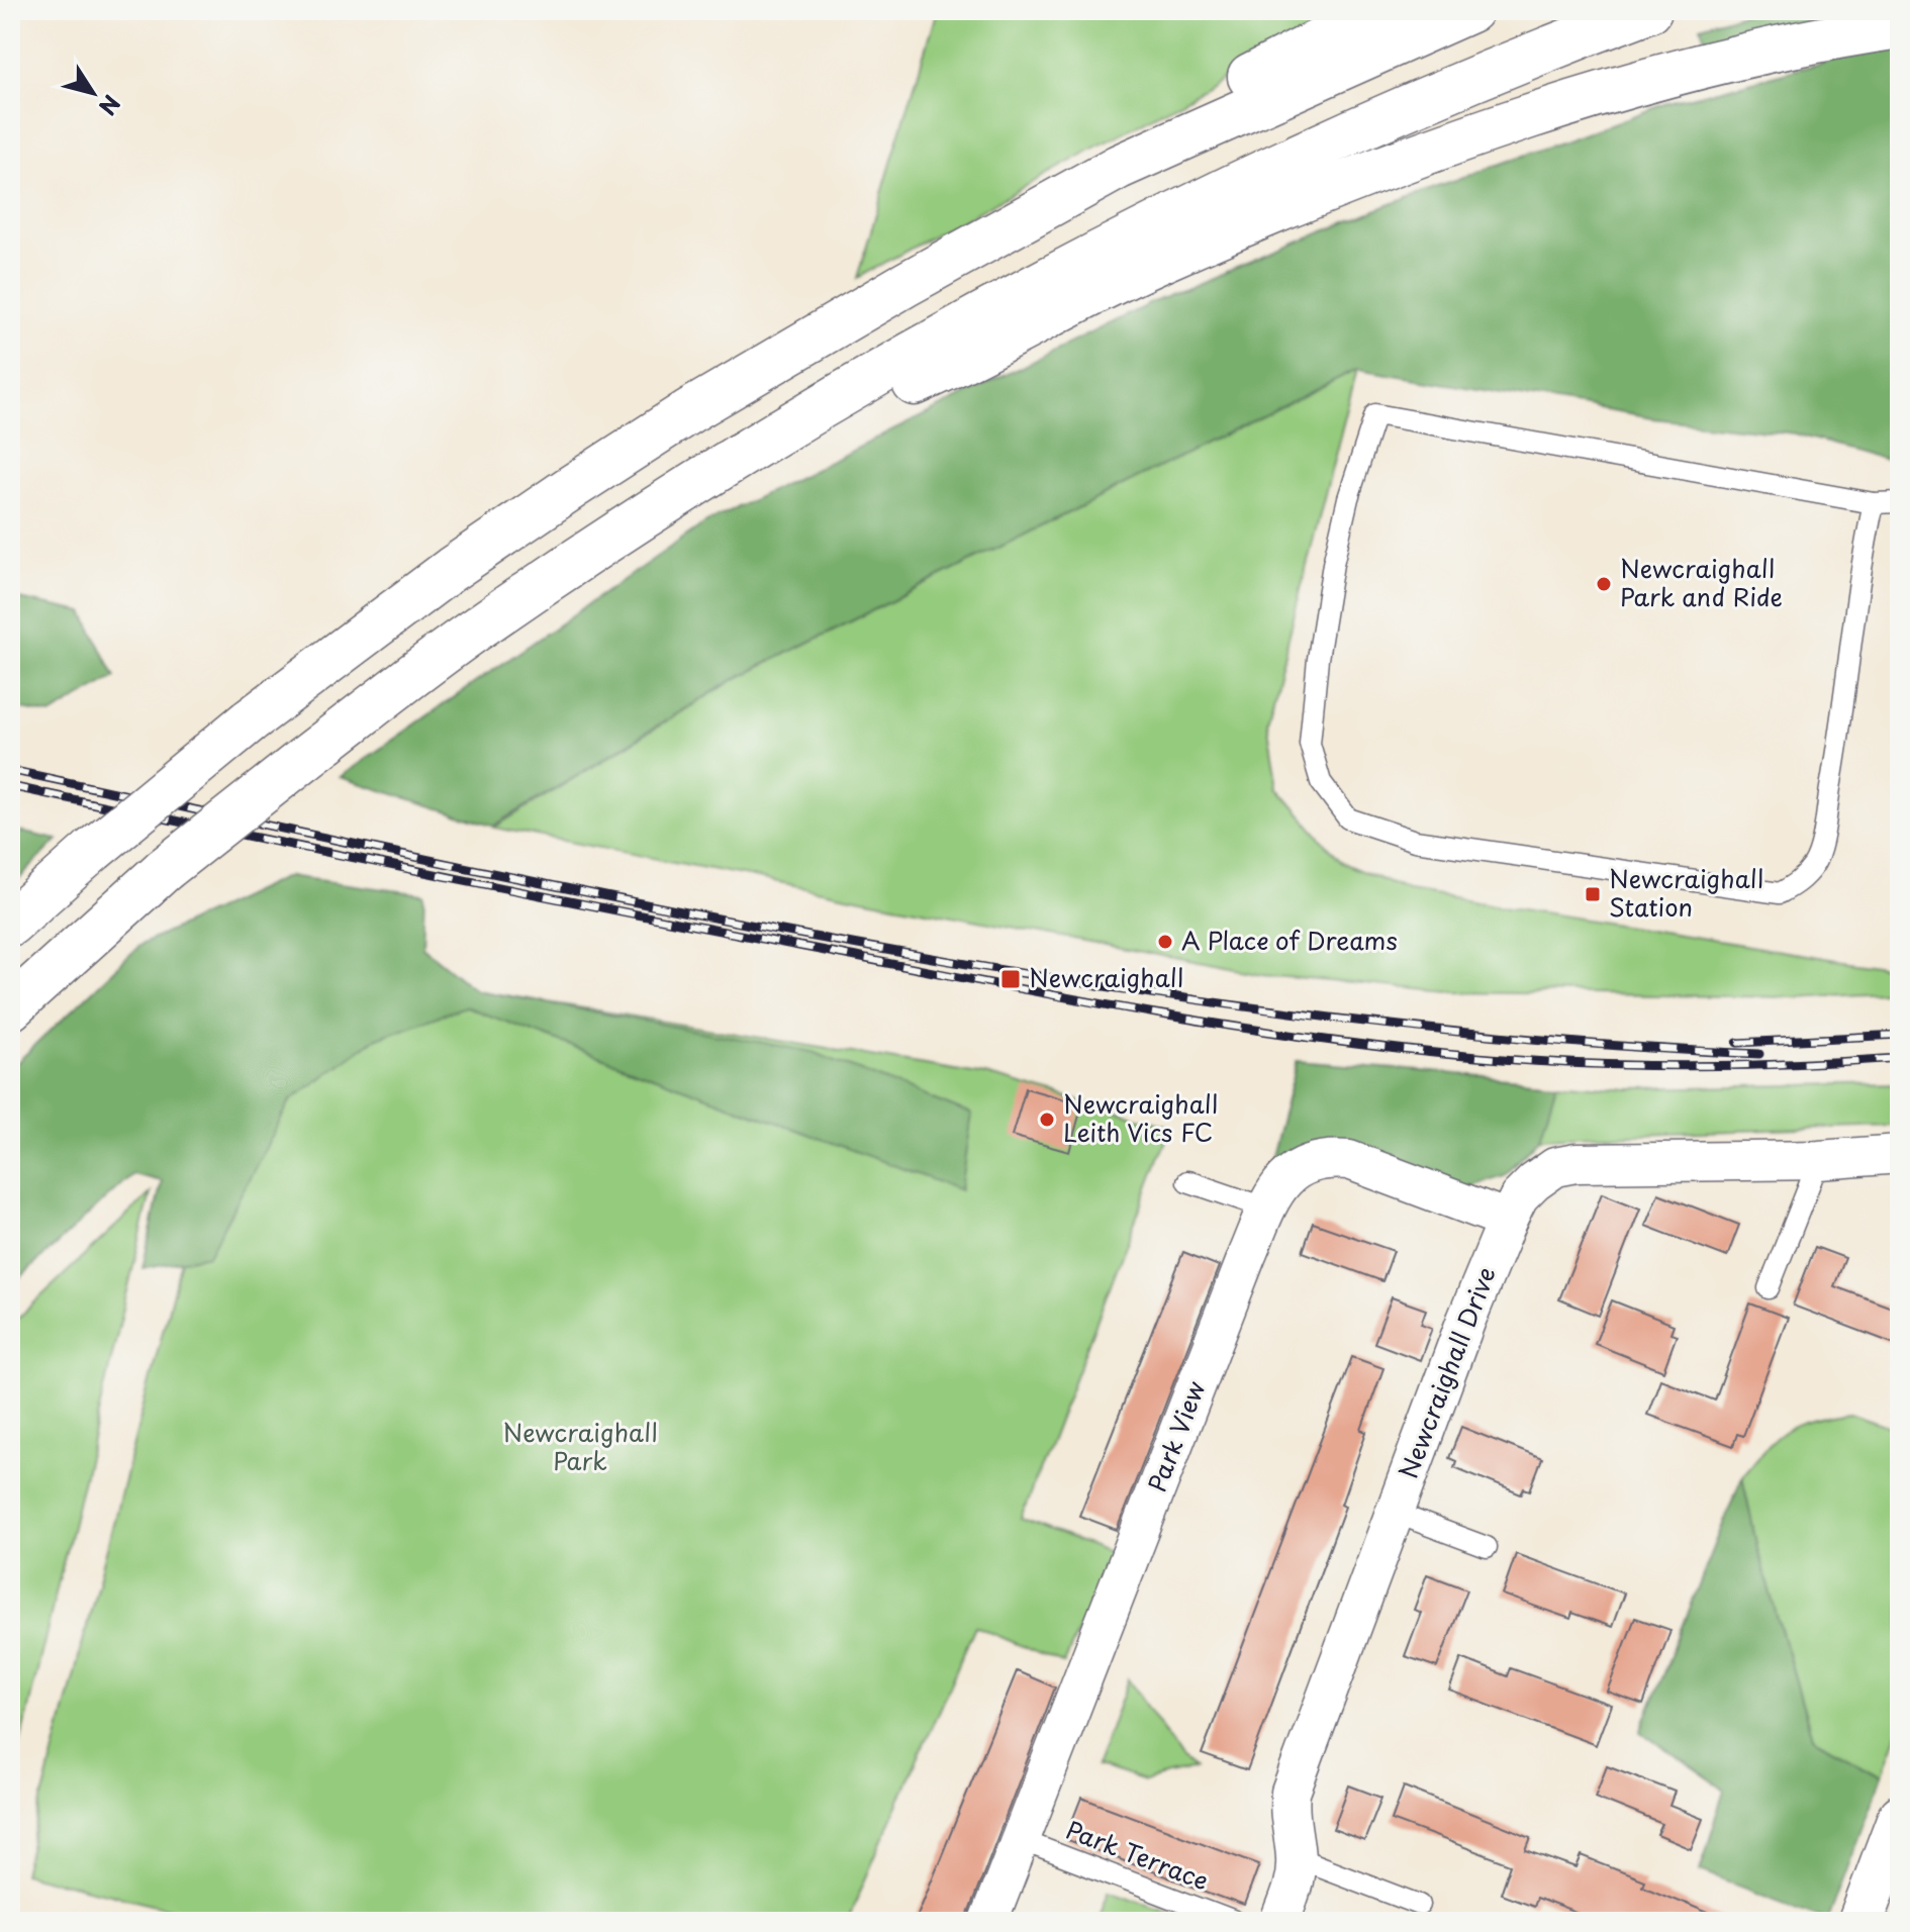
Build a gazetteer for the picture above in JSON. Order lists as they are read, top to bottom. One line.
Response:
{"streets":{"street":["Newcraighall Drive","Park View"],"lane":["Park Terrace"]},"crossings":[["Newcraighall Drive","Park View"],["Park View","Park Terrace"]],"parks":["Newcraighall Park"],"places":{"other":["Newcraighall Park and Ride","A Place of Dreams","Newcraighall Leith Vics FC"],"transit":["Newcraighall Station","Newcraighall"]},"north":"bottom right"}
